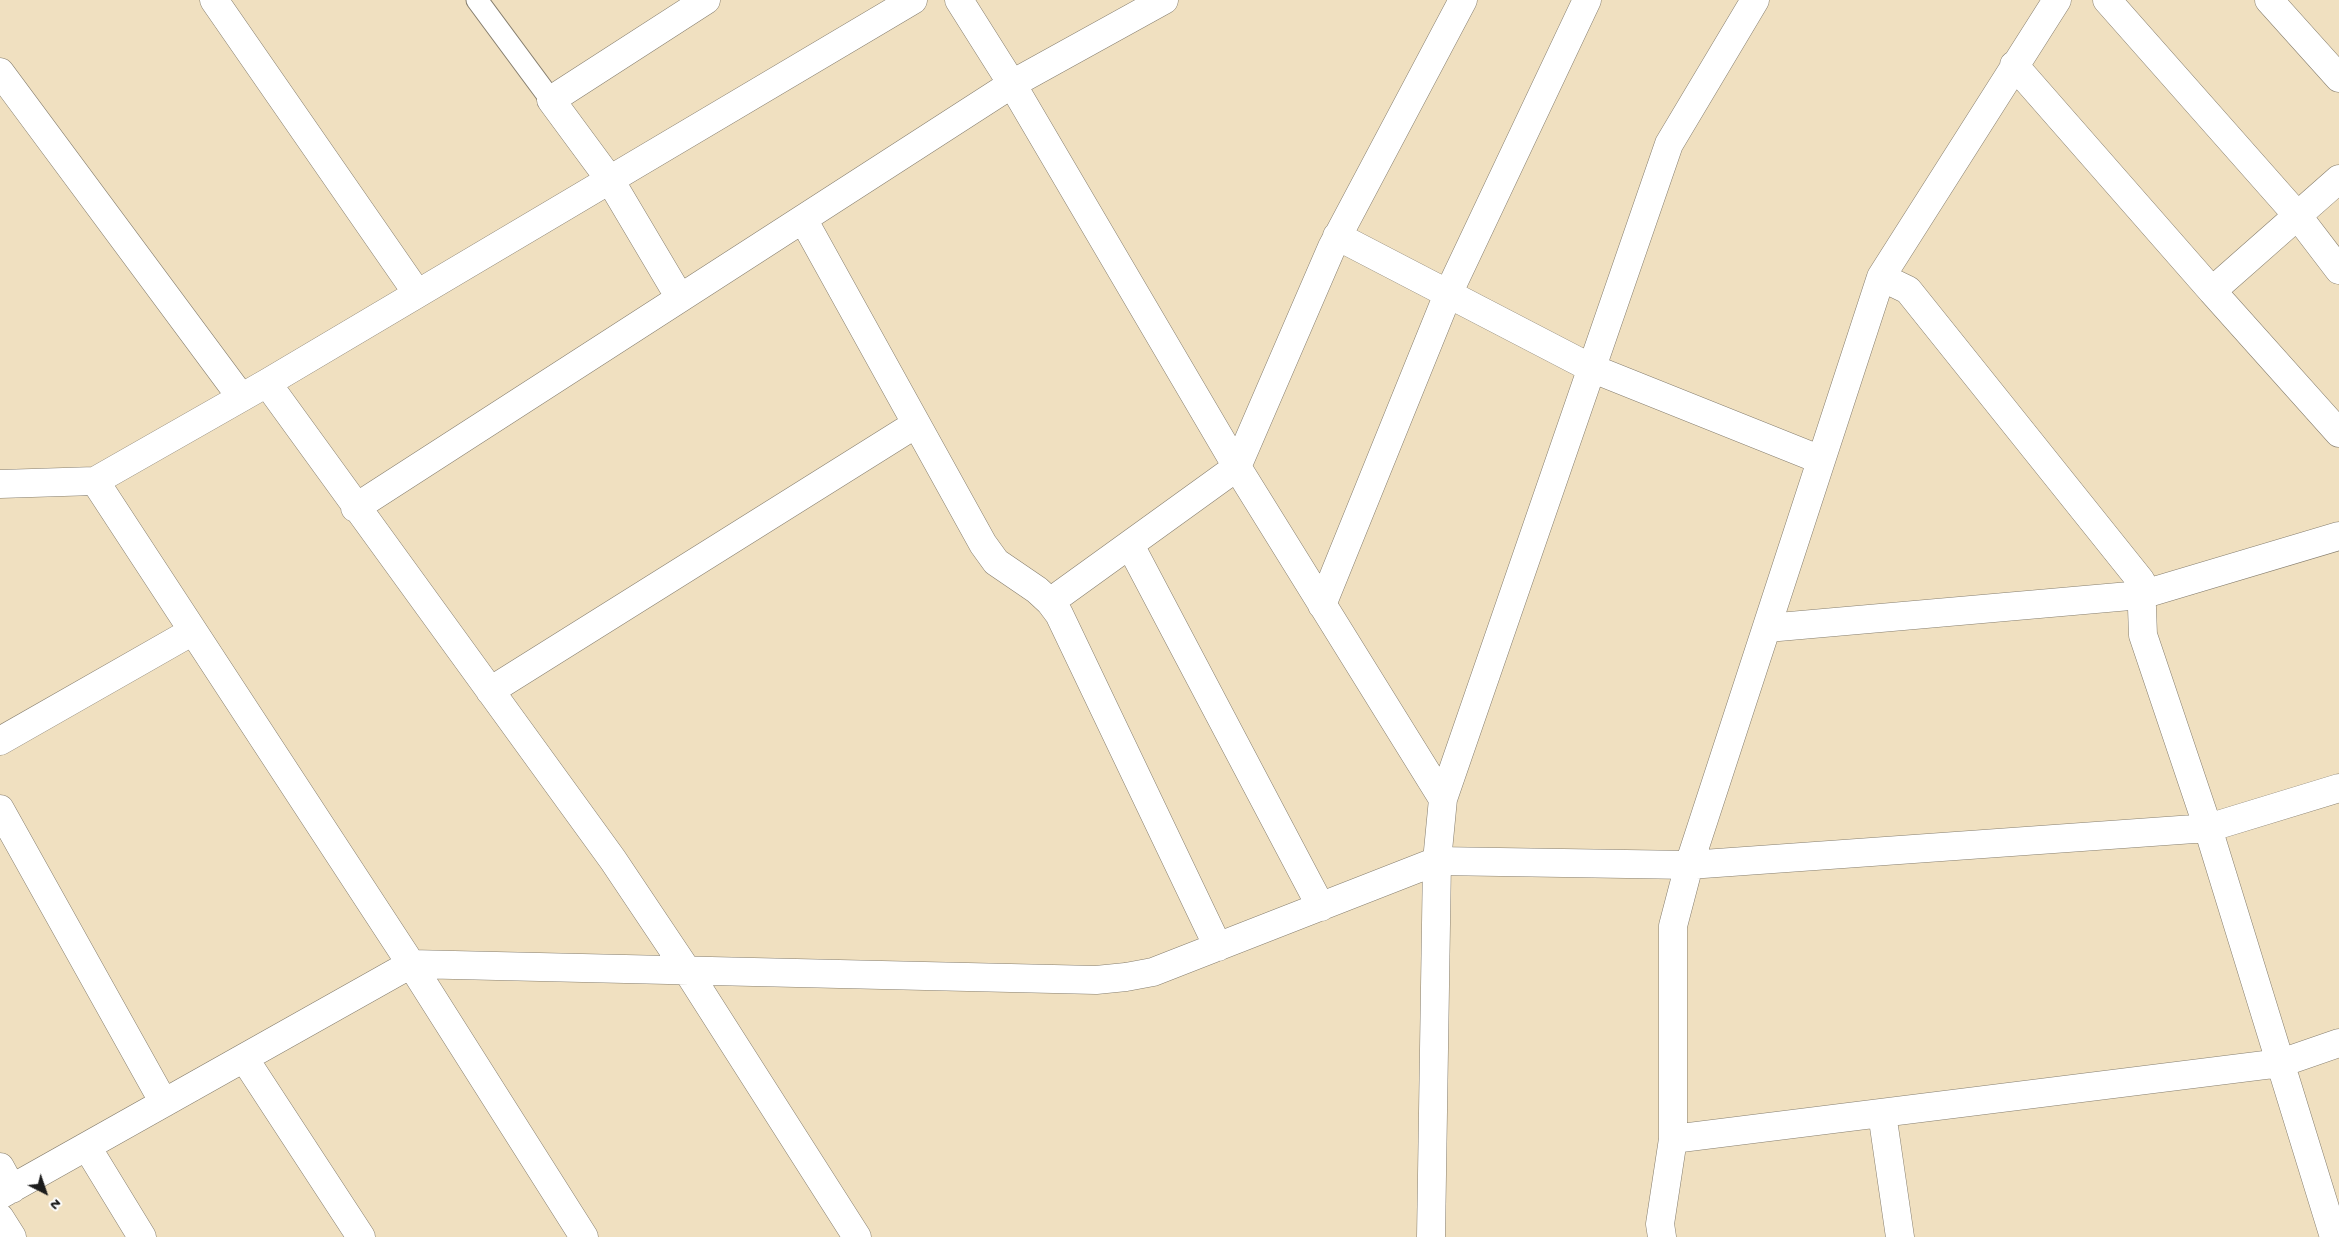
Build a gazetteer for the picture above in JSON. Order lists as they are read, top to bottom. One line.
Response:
{"north":"bottom right"}
